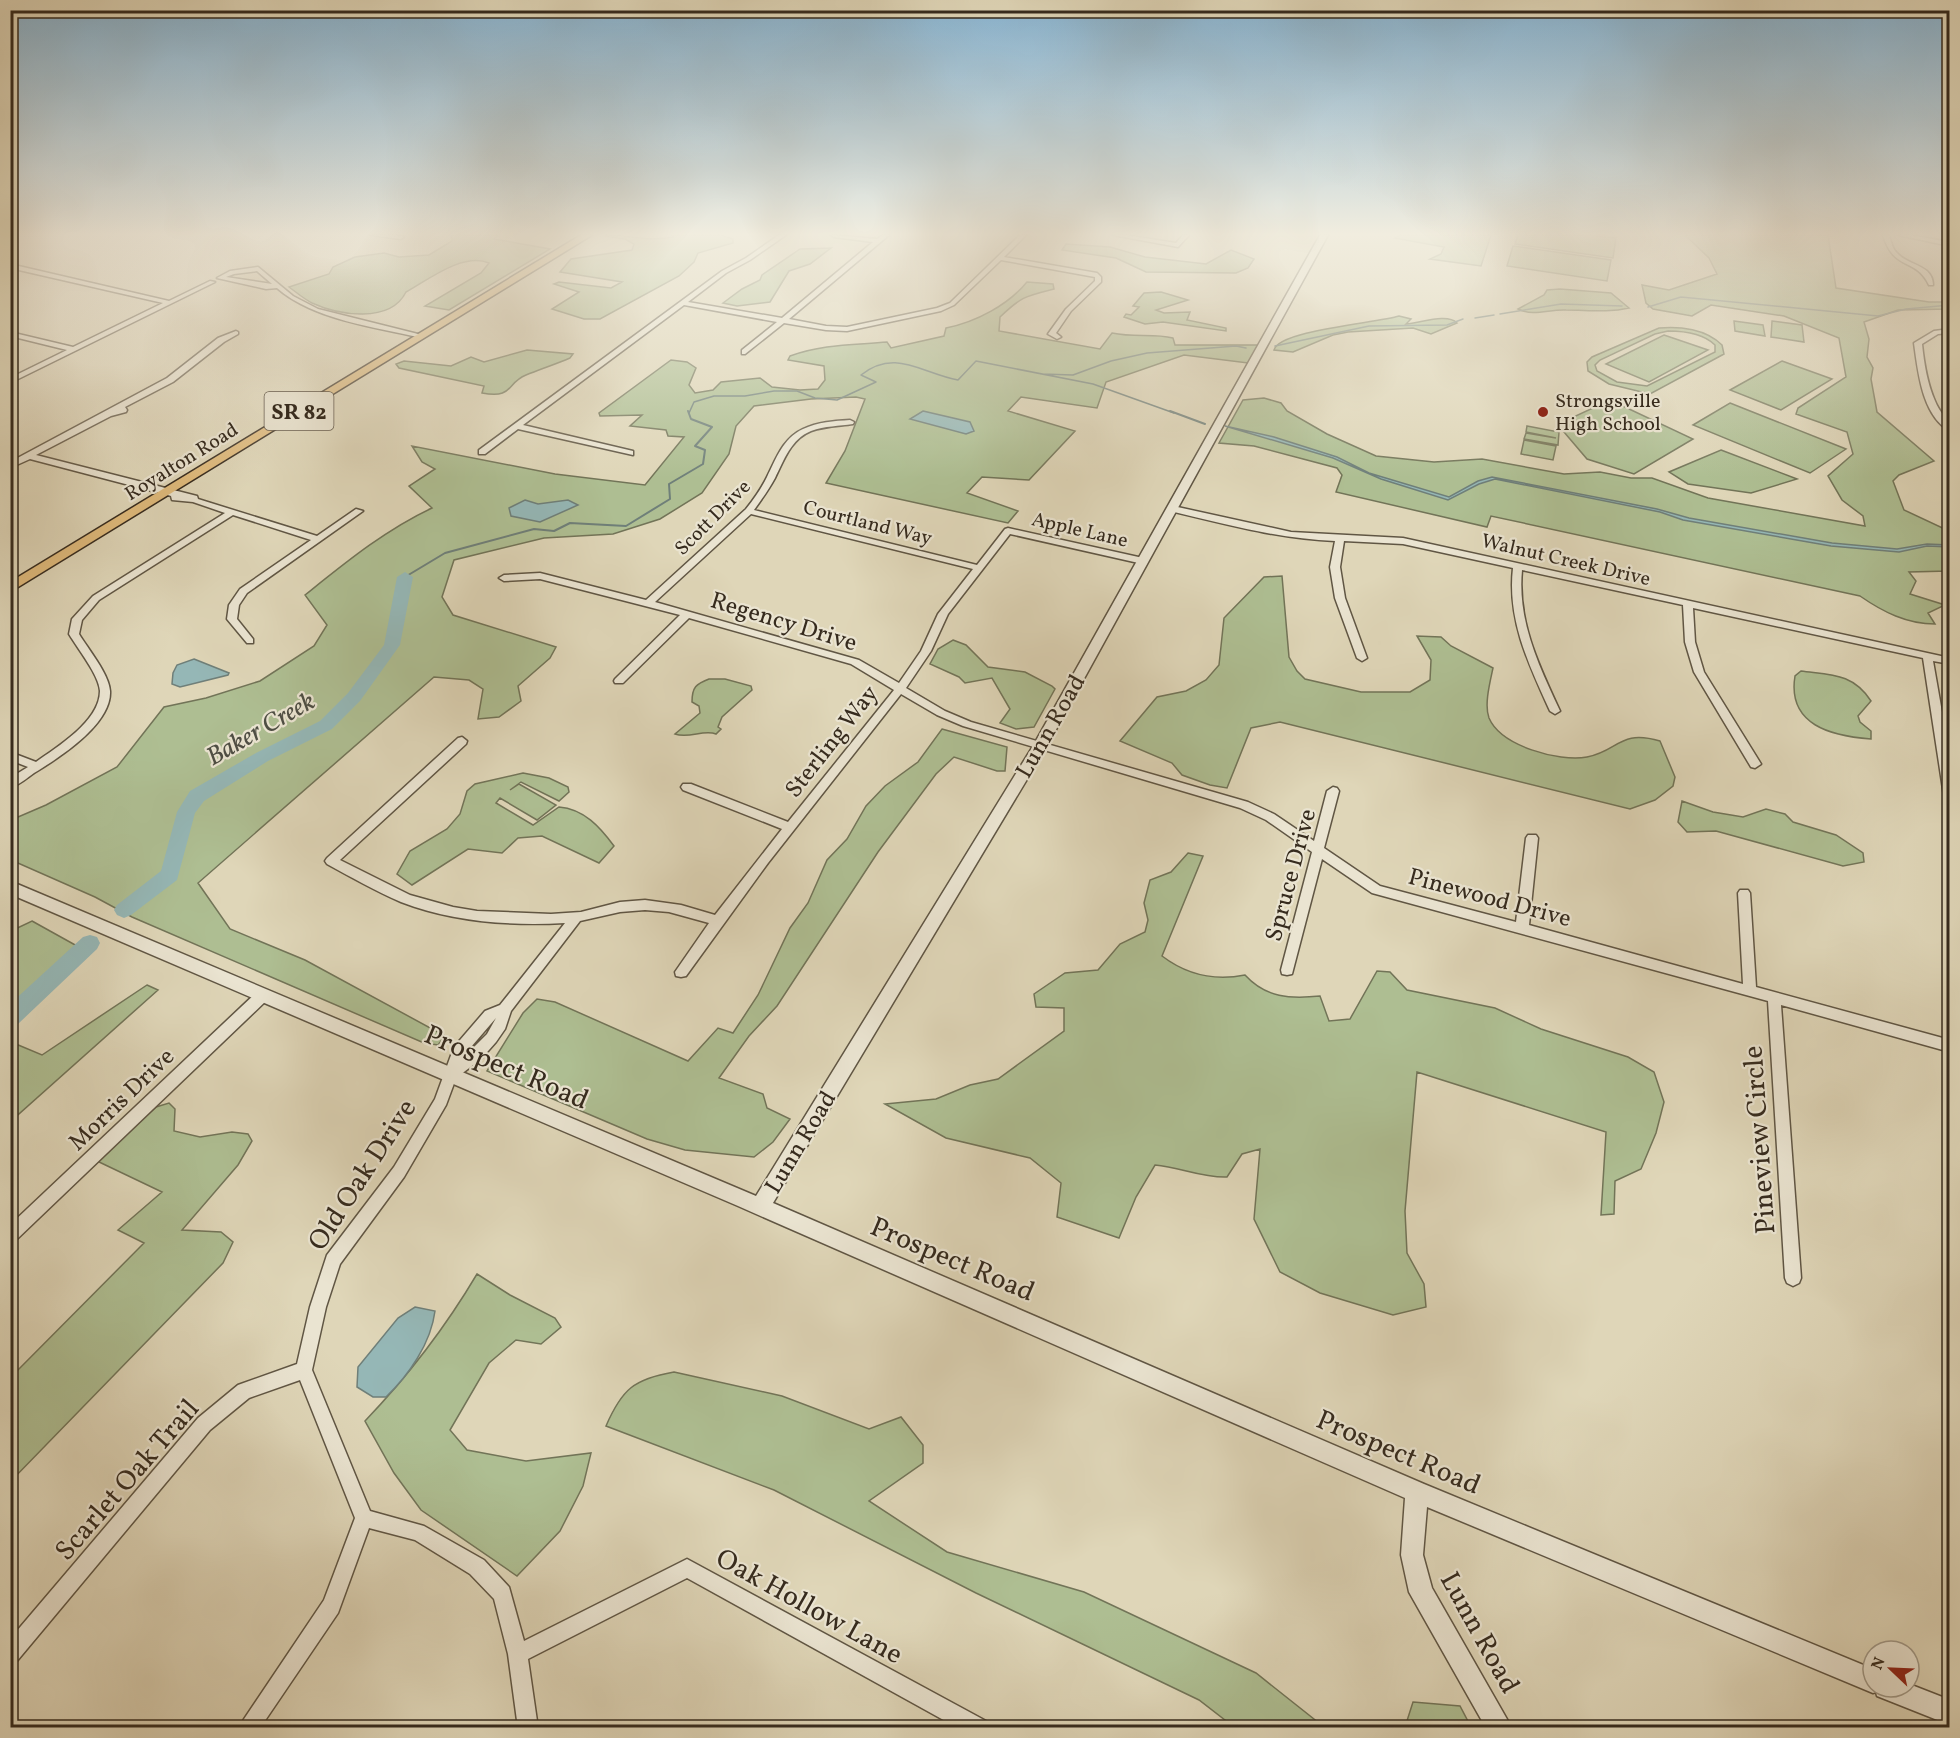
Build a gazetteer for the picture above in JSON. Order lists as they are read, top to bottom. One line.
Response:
{"streets":{"main road":["SR 82","Royalton Road"],"street":["Scott Drive","Courtland Way","Apple Lane","Walnut Creek Drive","Regency Drive","Lunn Road","Sterling Way","Spruce Drive","Pinewood Drive","Prospect Road","Morris Drive","Pineview Circle","Old Oak Drive","Scarlet Oak Trail","Oak Hollow Lane"]},"crossings":[["Scott Drive","Courtland Way"],["Scott Drive","Regency Drive"],["Courtland Way","Sterling Way"],["Apple Lane","Lunn Road"],["Apple Lane","Sterling Way"],["Walnut Creek Drive","Lunn Road"],["Regency Drive","Lunn Road"],["Regency Drive","Sterling Way"],["Regency Drive","Pinewood Drive"],["Lunn Road","Pinewood Drive"],["Lunn Road","Prospect Road"],["Spruce Drive","Pinewood Drive"],["Pinewood Drive","Pineview Circle"],["Prospect Road","Morris Drive"],["Prospect Road","Old Oak Drive"],["Old Oak Drive","Scarlet Oak Trail"]],"water":["Baker Creek"],"places":["Strongsville High School"],"north":"top left"}
